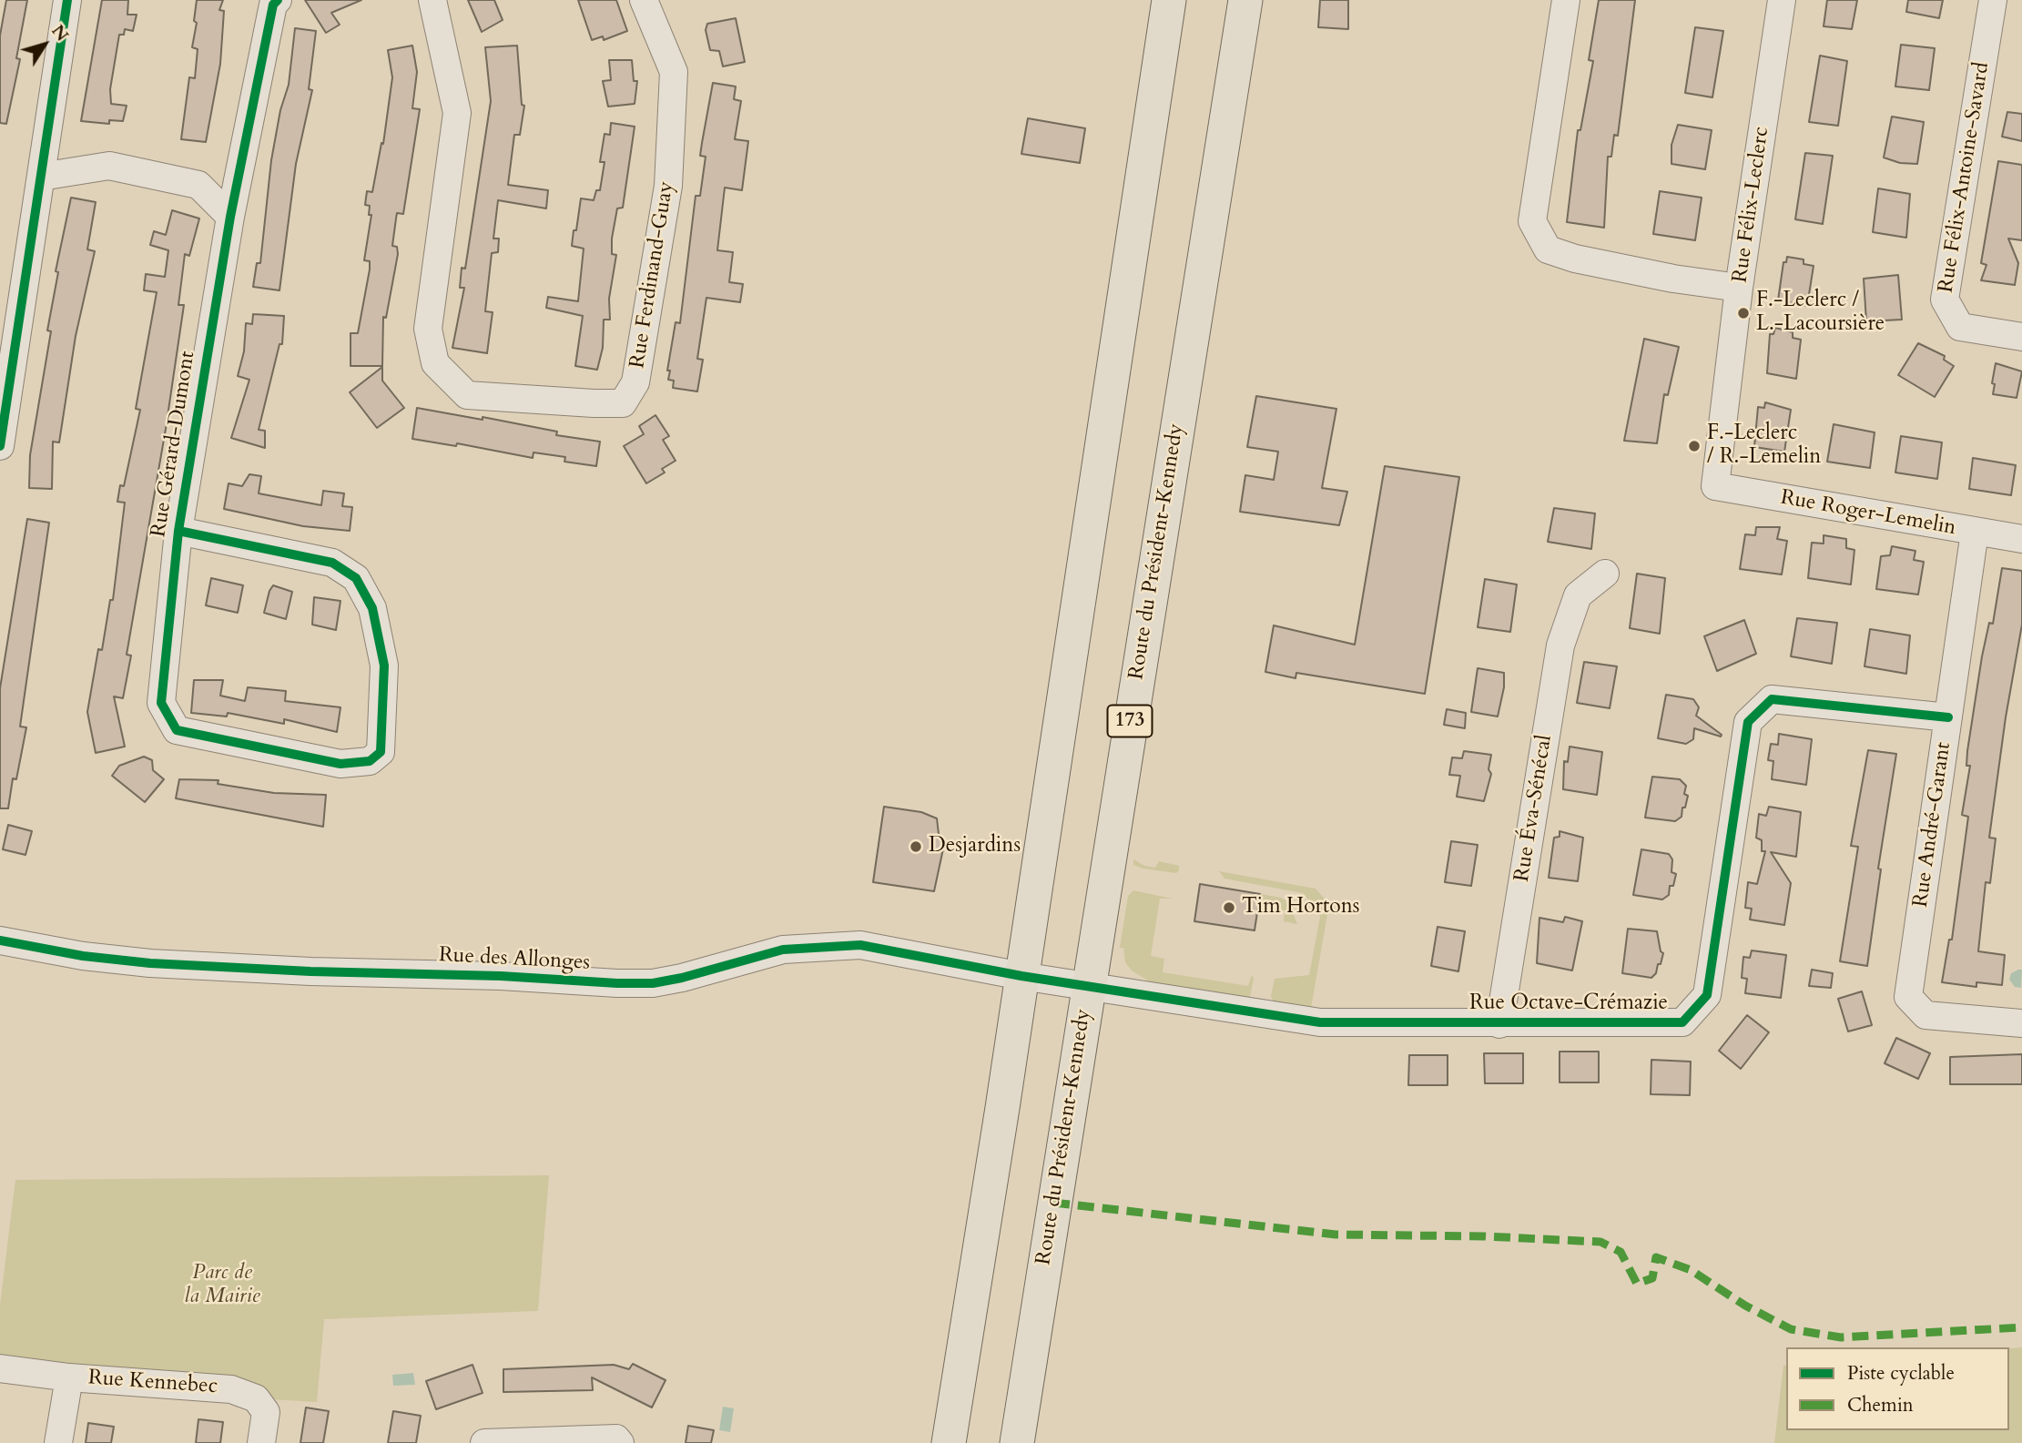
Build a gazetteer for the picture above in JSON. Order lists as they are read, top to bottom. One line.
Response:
{"streets":{"main road":["Route du Président-Kennedy","173"],"street":["Rue Félix-Antoine-Savard","Rue Félix-Leclerc","Rue Ferdinand-Guay","Rue Gérard-Dumont","Rue Roger-Lemelin","Rue Éva-Sénécal","Rue André-Garant","Rue des Allonges","Rue Octave-Crémazie","Rue Kennebec"]},"crossings":[["Rue Félix-Leclerc","Rue Roger-Lemelin"],["Rue Roger-Lemelin","Rue André-Garant"],["Route du Président-Kennedy","Rue des Allonges"],["Route du Président-Kennedy","Rue Octave-Crémazie"],["Rue Éva-Sénécal","Rue Octave-Crémazie"],["Rue André-Garant","Rue Octave-Crémazie"],["Rue des Allonges","Rue Octave-Crémazie"]],"parks":["Parc de la Mairie"],"places":["F.-Leclerc / L.-Lacoursière","F.-Leclerc / R.-Lemelin","Desjardins","Tim Hortons"],"legend":["Piste cyclable","Chemin"],"north":"top right"}
